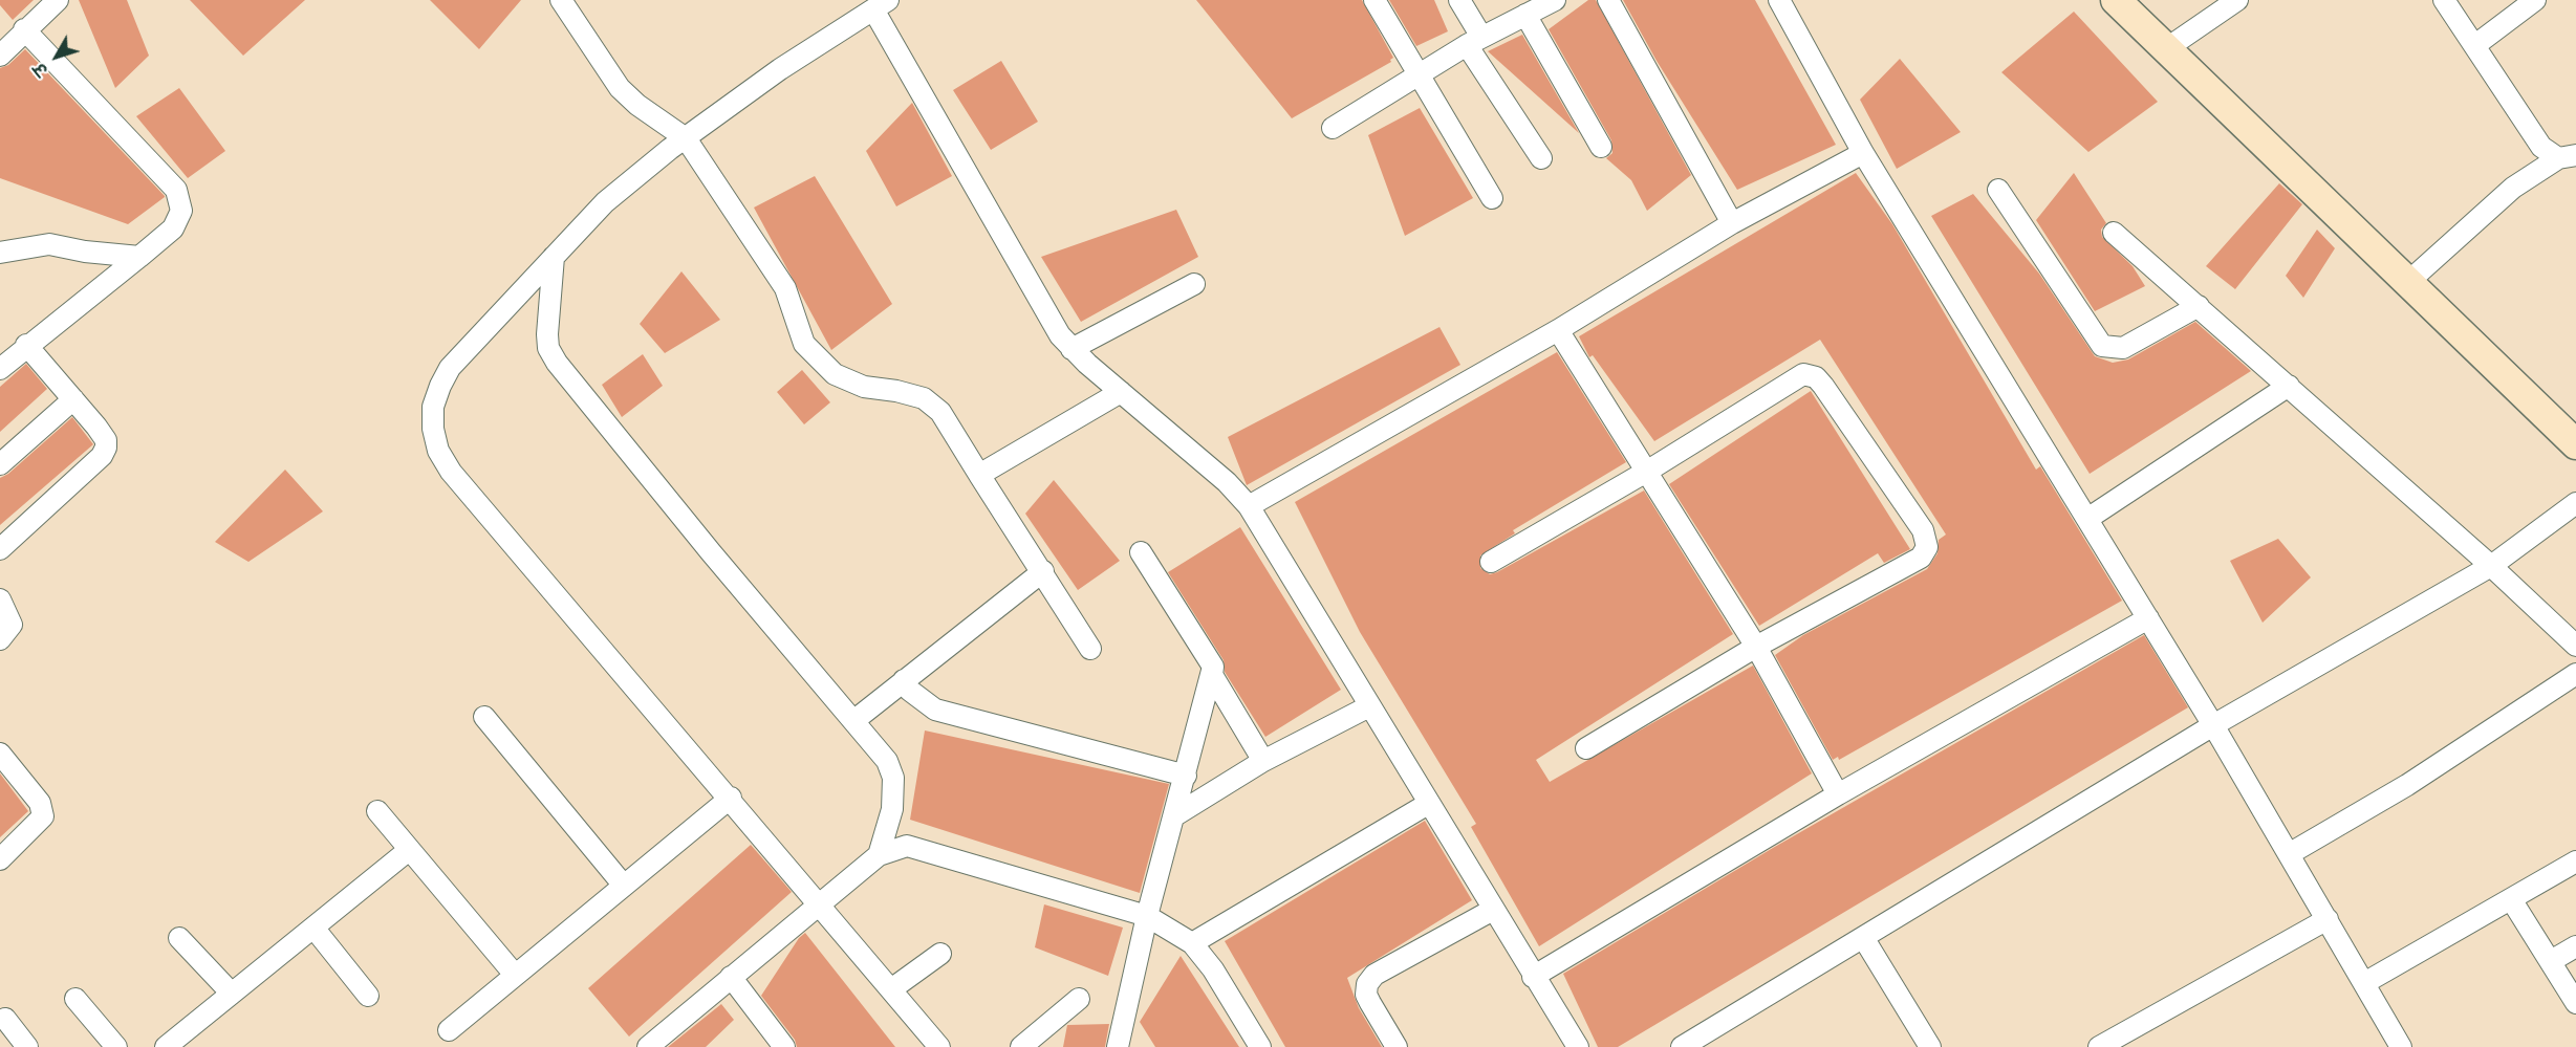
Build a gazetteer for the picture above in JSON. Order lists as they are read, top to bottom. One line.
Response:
{"north":"bottom left"}
